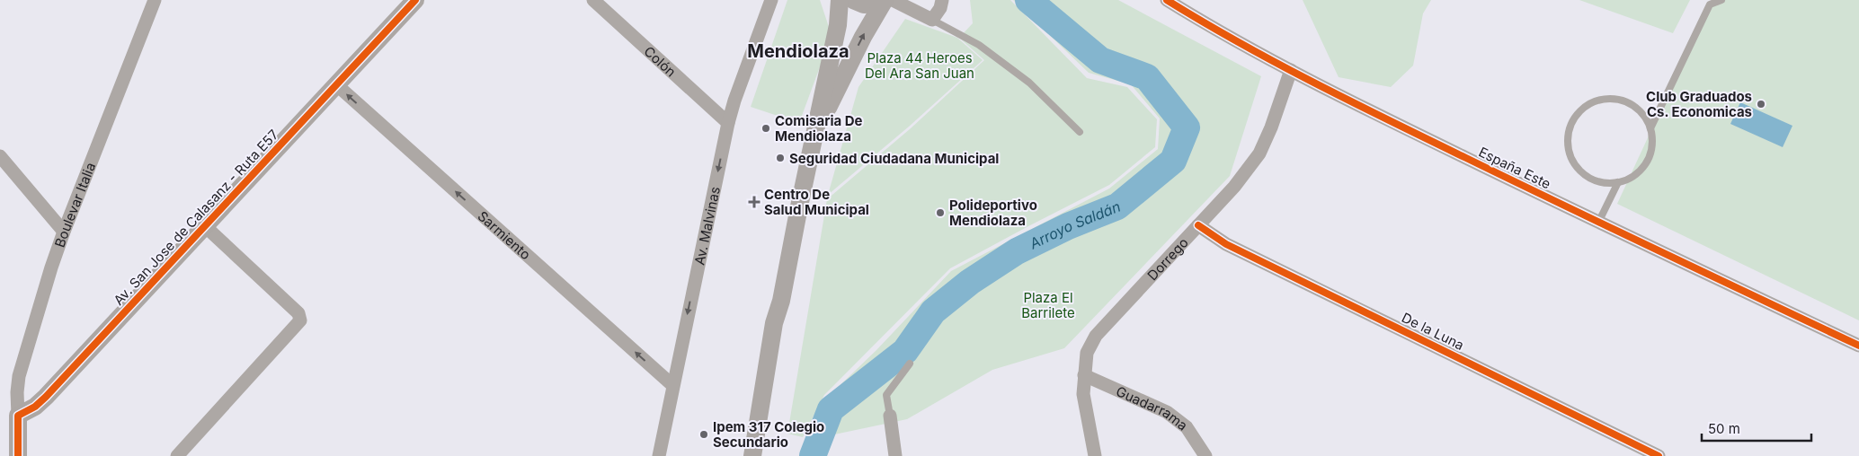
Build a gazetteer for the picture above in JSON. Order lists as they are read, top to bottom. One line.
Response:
{"streets":{"main road":["Av. San Jose de Calasanz - Ruta E57"],"street":["Colón","España Este","Boulevar Italia","Av. Malvinas","Sarmiento","Dorrego","De la Luna","Guadarrama"]},"crossings":[["Colón","Av. Malvinas"],["España Este","Dorrego"],["Boulevar Italia","Av. San Jose de Calasanz - Ruta E57"],["Av. San Jose de Calasanz - Ruta E57","Sarmiento"],["Av. Malvinas","Sarmiento"],["Dorrego","De la Luna"],["Dorrego","Guadarrama"]],"one_way":["Av. Malvinas","Sarmiento"],"districts":["Mendiolaza"],"water":["Arroyo Saldán"],"parks":["Plaza 44 Heroes Del Ara San Juan","Plaza El Barrilete"],"places":{"other":["Club Graduados Cs. Economicas","Comisaria De Mendiolaza","Seguridad Ciudadana Municipal","Polideportivo Mendiolaza","Ipem 317 Colegio Secundario"],"health":["Centro De Salud Municipal"]},"scale_bar":"50 m"}
